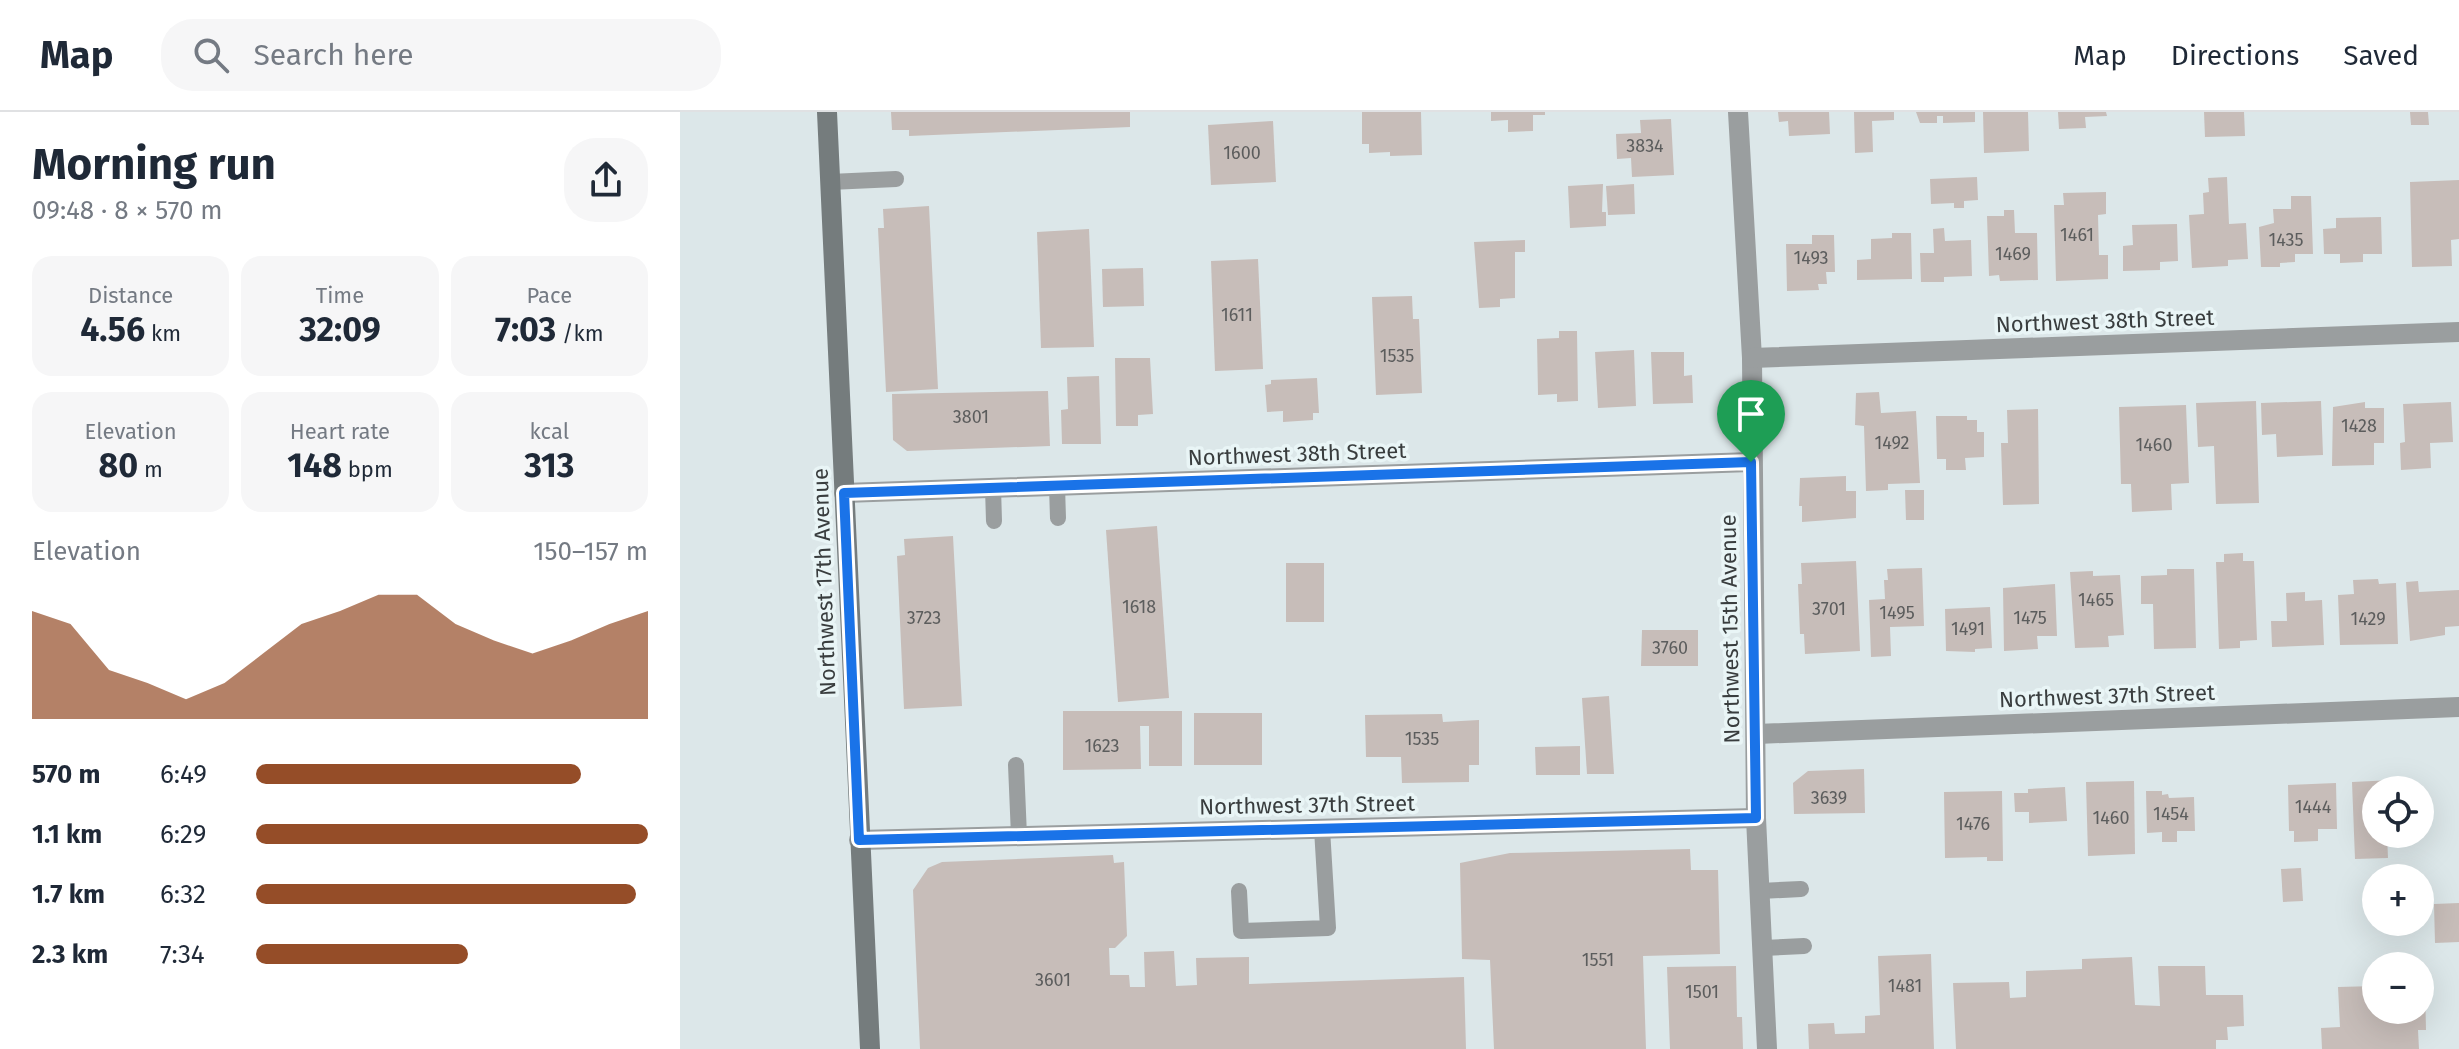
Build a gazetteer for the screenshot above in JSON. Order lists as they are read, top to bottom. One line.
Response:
{"streets":{"main road":["Northwest 17th Avenue"],"street":["Northwest 38th Street","Northwest 15th Avenue","Northwest 37th Street"]},"crossings":[["Northwest 38th Street","Northwest 17th Avenue"],["Northwest 38th Street","Northwest 15th Avenue"],["Northwest 17th Avenue","Northwest 37th Street"],["Northwest 15th Avenue","Northwest 37th Street"]],"house_numbers":["3834","1600","1461","1435","1469","1493","1611","1535","3801","1428","1492","1460","1465","1618","3701","1495","3723","1475","1429","1491","3760","1535","1623","3639","1444","1454","1460","1476","1551","3601","1481","1501"],"page":{"header":"Map","search":"Search here","nav":["Map","Directions","Saved"],"heading":["Morning run","09:48 · 8 × 570 m"],"stats":[["Distance","4.56 km"],["Time","32:09"],["Pace","7:03 /km"],["Elevation","80 m"],["Heart rate","148 bpm"],["kcal","313"]],"chart":["Elevation","150–157 m"],"list":[{"name":"570 m","note":"6:49"},{"name":"1.1 km","note":"6:29"},{"name":"1.7 km","note":"6:32"},{"name":"2.3 km","note":"7:34"}],"map_buttons":["+","−"]}}
